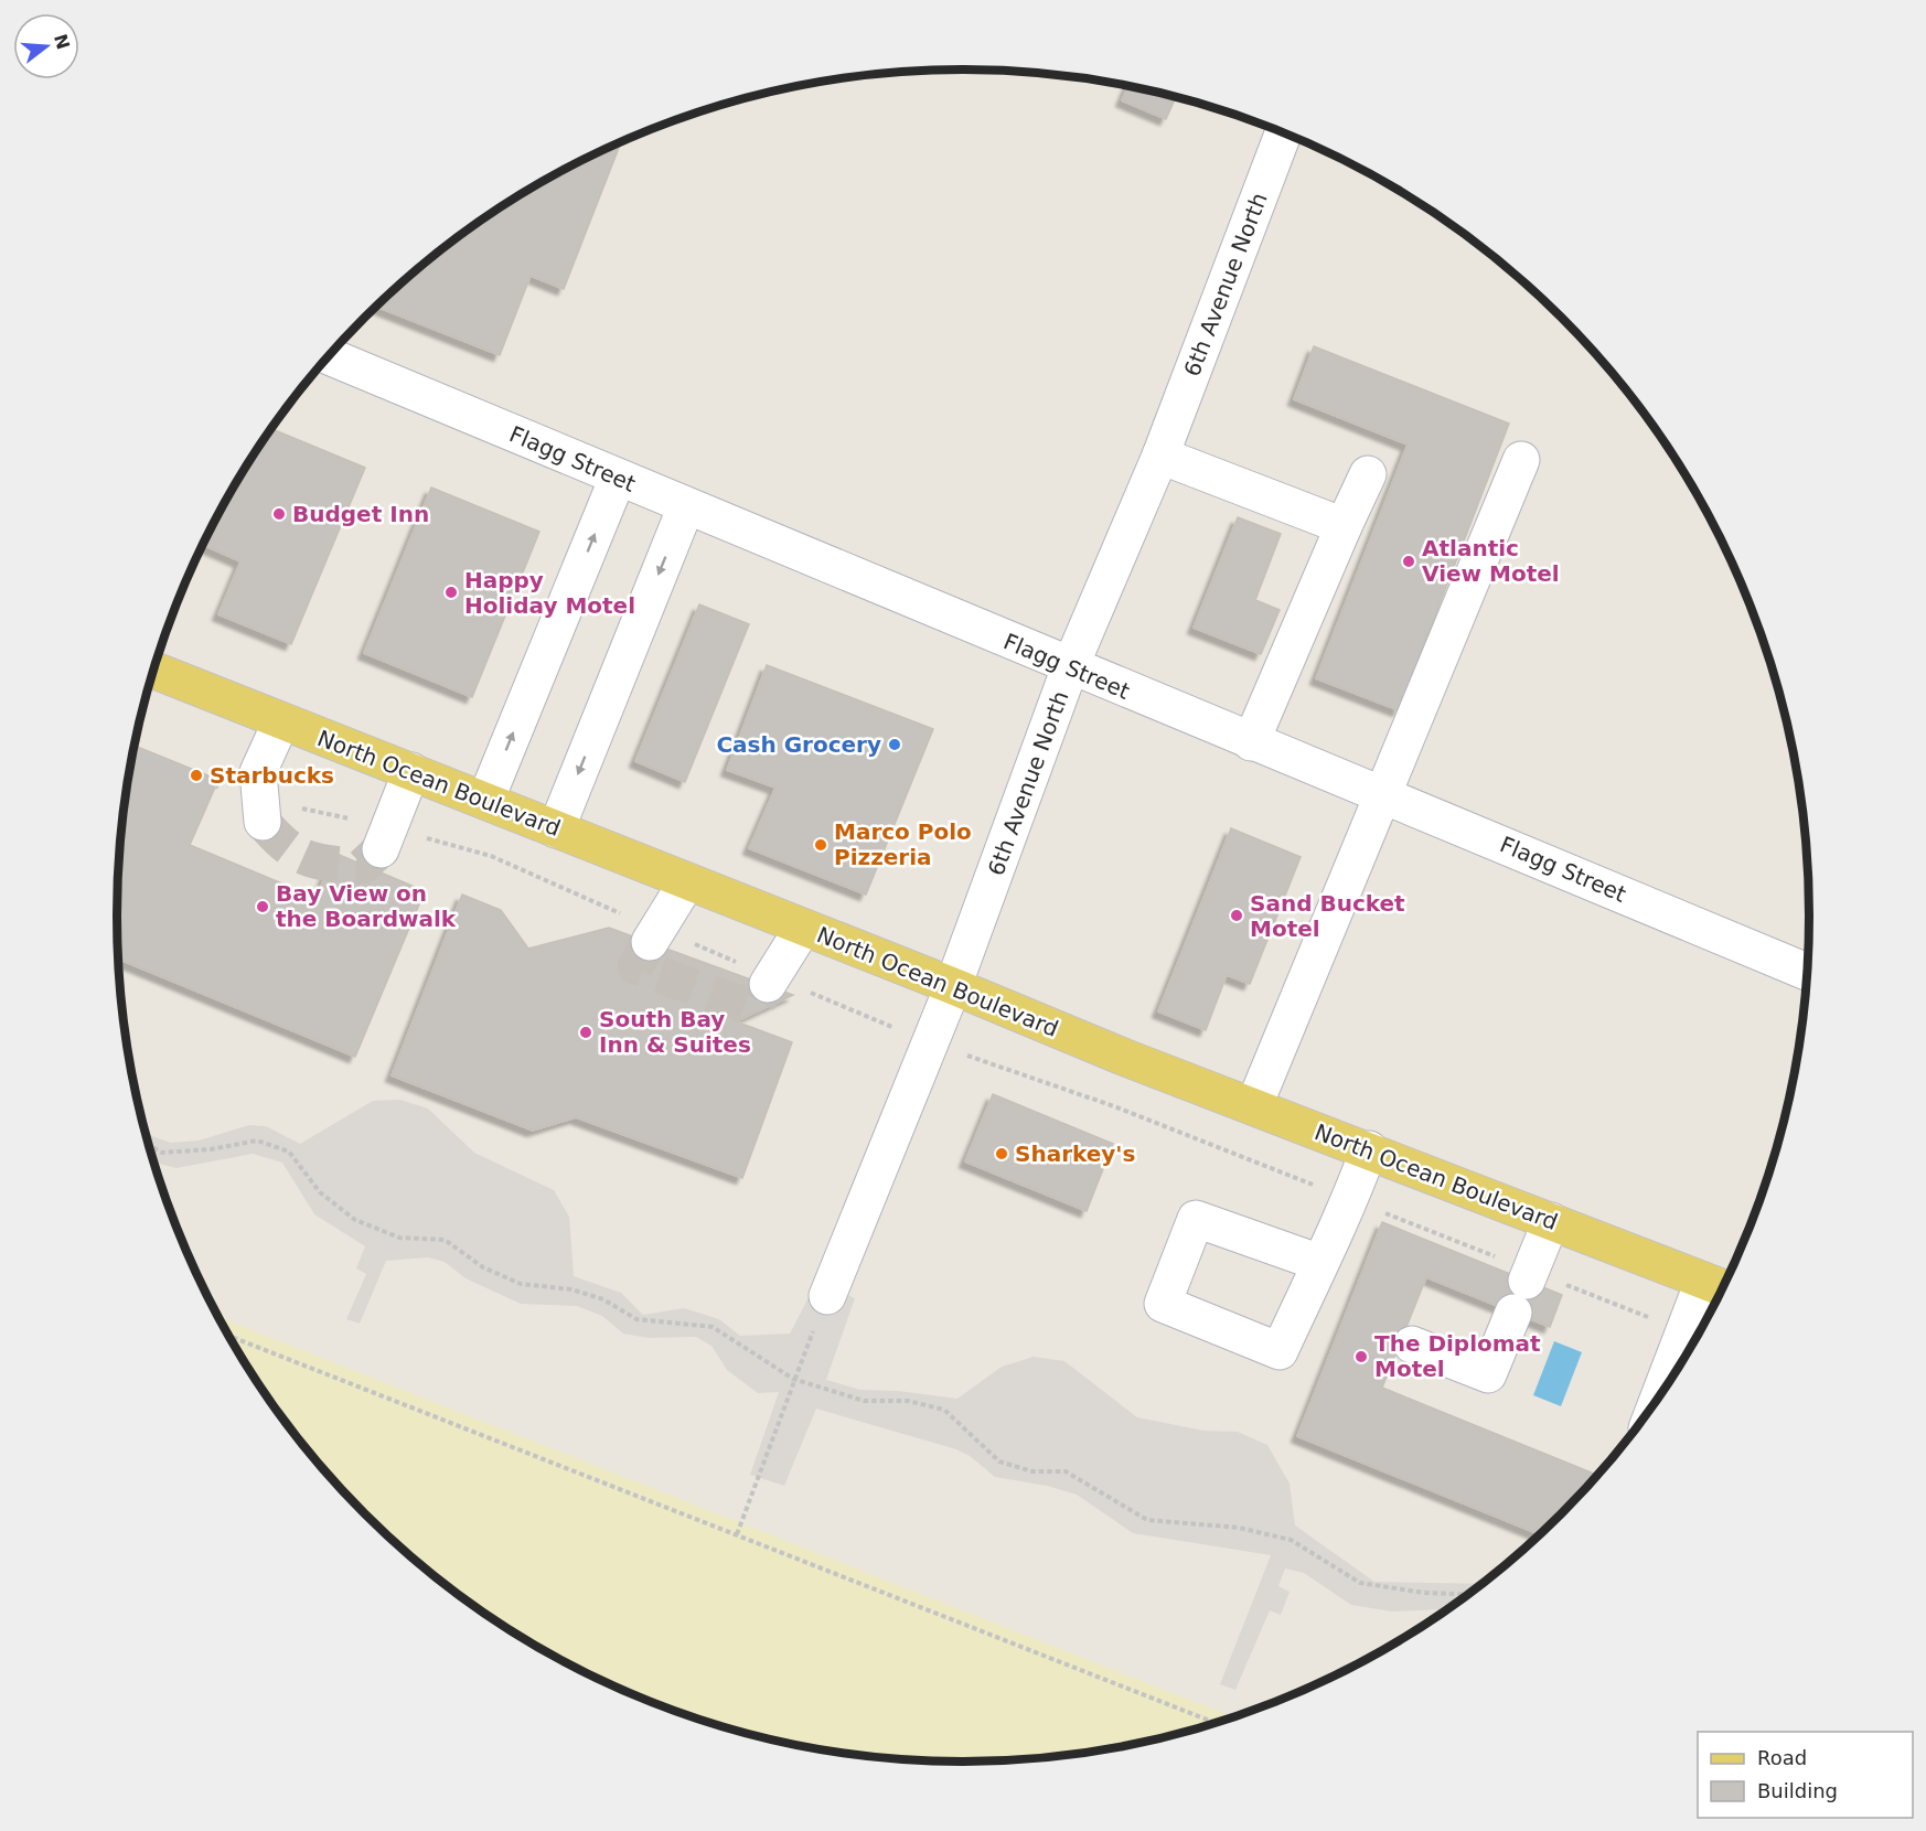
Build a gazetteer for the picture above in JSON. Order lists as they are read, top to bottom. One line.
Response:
{"streets":{"main road":["North Ocean Boulevard"],"street":["6th Avenue North","Flagg Street"]},"crossings":[["6th Avenue North","Flagg Street"],["6th Avenue North","North Ocean Boulevard"]],"places":["Budget Inn","Atlantic View Motel","Happy Holiday Motel","Cash Grocery","Starbucks","Marco Polo Pizzeria","Bay View on the Boardwalk","Sand Bucket Motel","South Bay Inn & Suites","Sharkey's","The Diplomat Motel"],"legend":["Road","Building"],"north":"right"}
